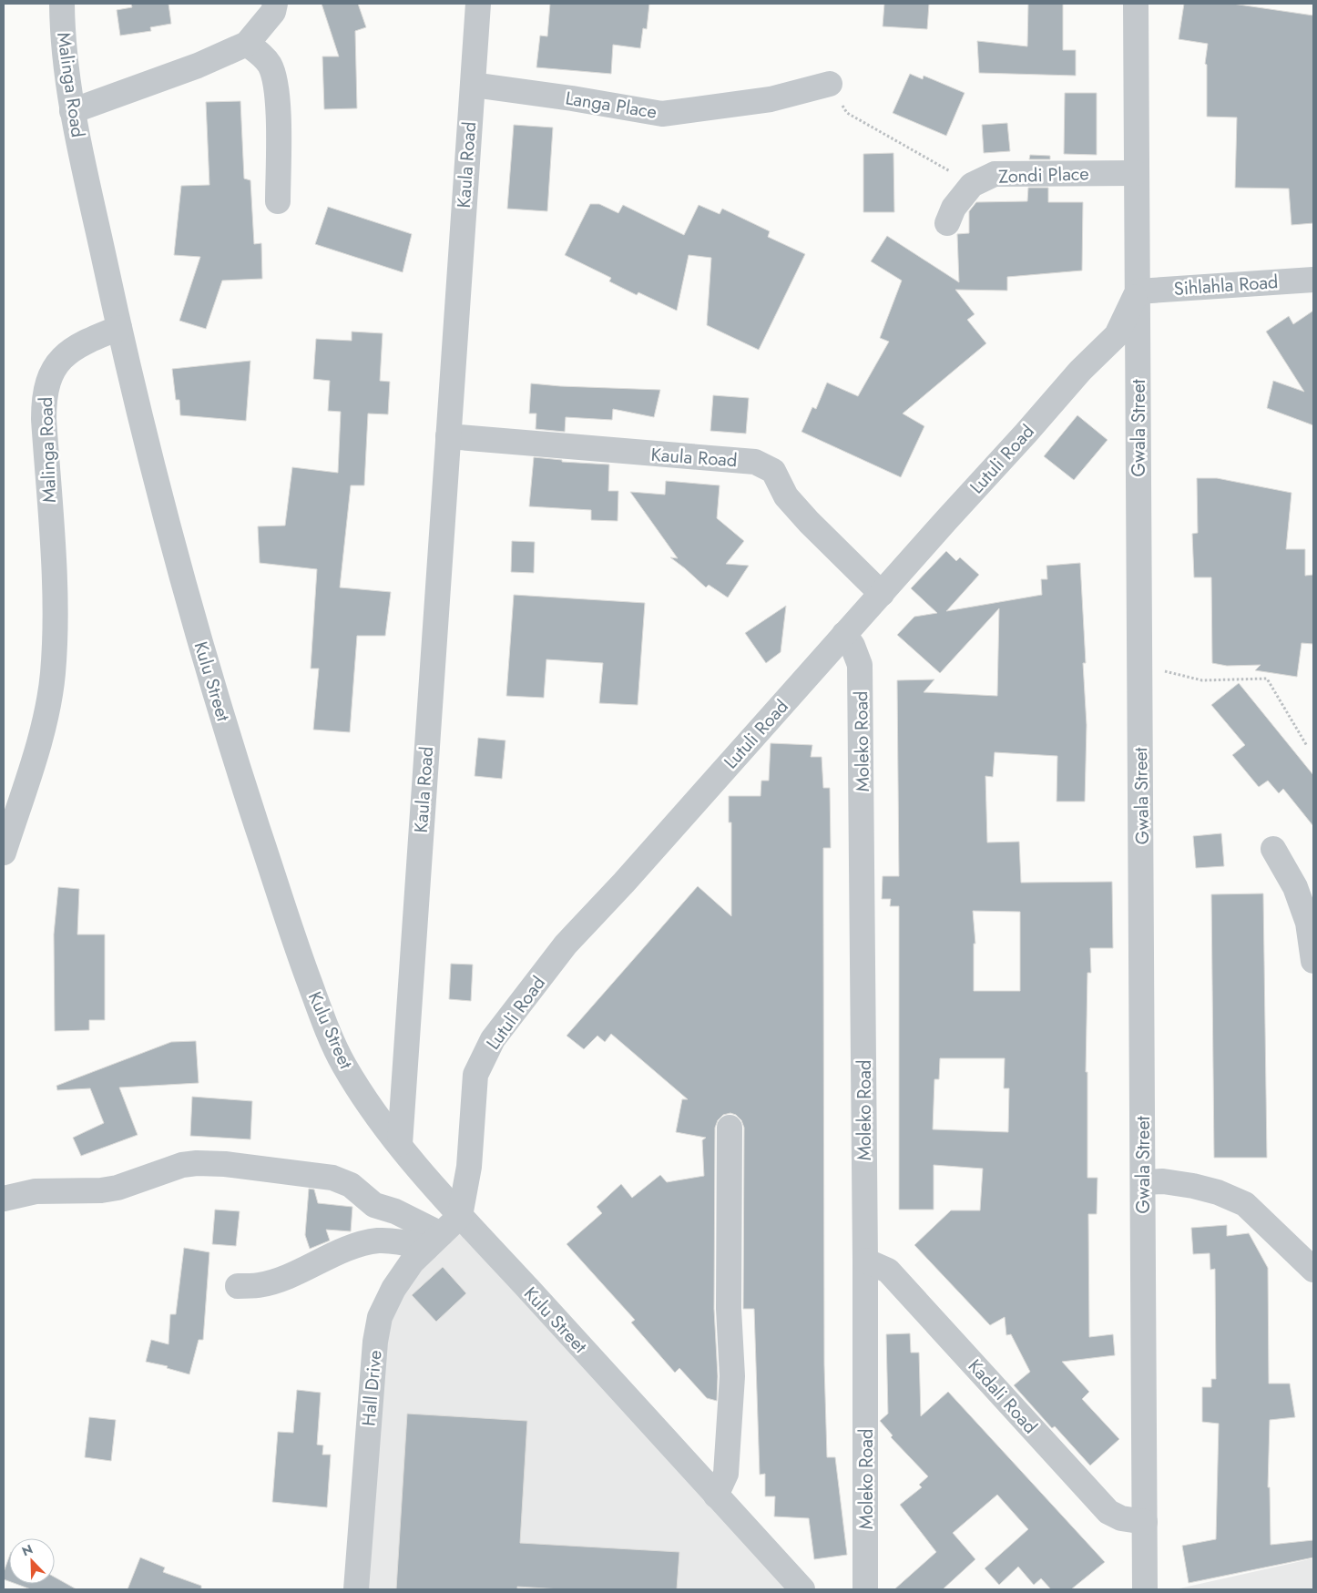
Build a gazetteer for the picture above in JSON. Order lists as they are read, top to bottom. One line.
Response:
{"streets":{"street":["Malinga Road","Langa Place","Kaula Road","Zondi Place","Sihlahla Road","Gwala Street","Lutuli Road","Kulu Street","Moleko Road","Hall Drive","Kadali Road"]},"crossings":[["Malinga Road","Kulu Street"],["Langa Place","Kaula Road"],["Kaula Road","Lutuli Road"],["Kaula Road","Kulu Street"],["Zondi Place","Gwala Street"],["Sihlahla Road","Gwala Street"],["Sihlahla Road","Lutuli Road"],["Gwala Street","Lutuli Road"],["Gwala Street","Kadali Road"],["Lutuli Road","Kulu Street"],["Lutuli Road","Moleko Road"],["Lutuli Road","Hall Drive"],["Kulu Street","Hall Drive"],["Moleko Road","Kadali Road"]],"north":"top left"}
